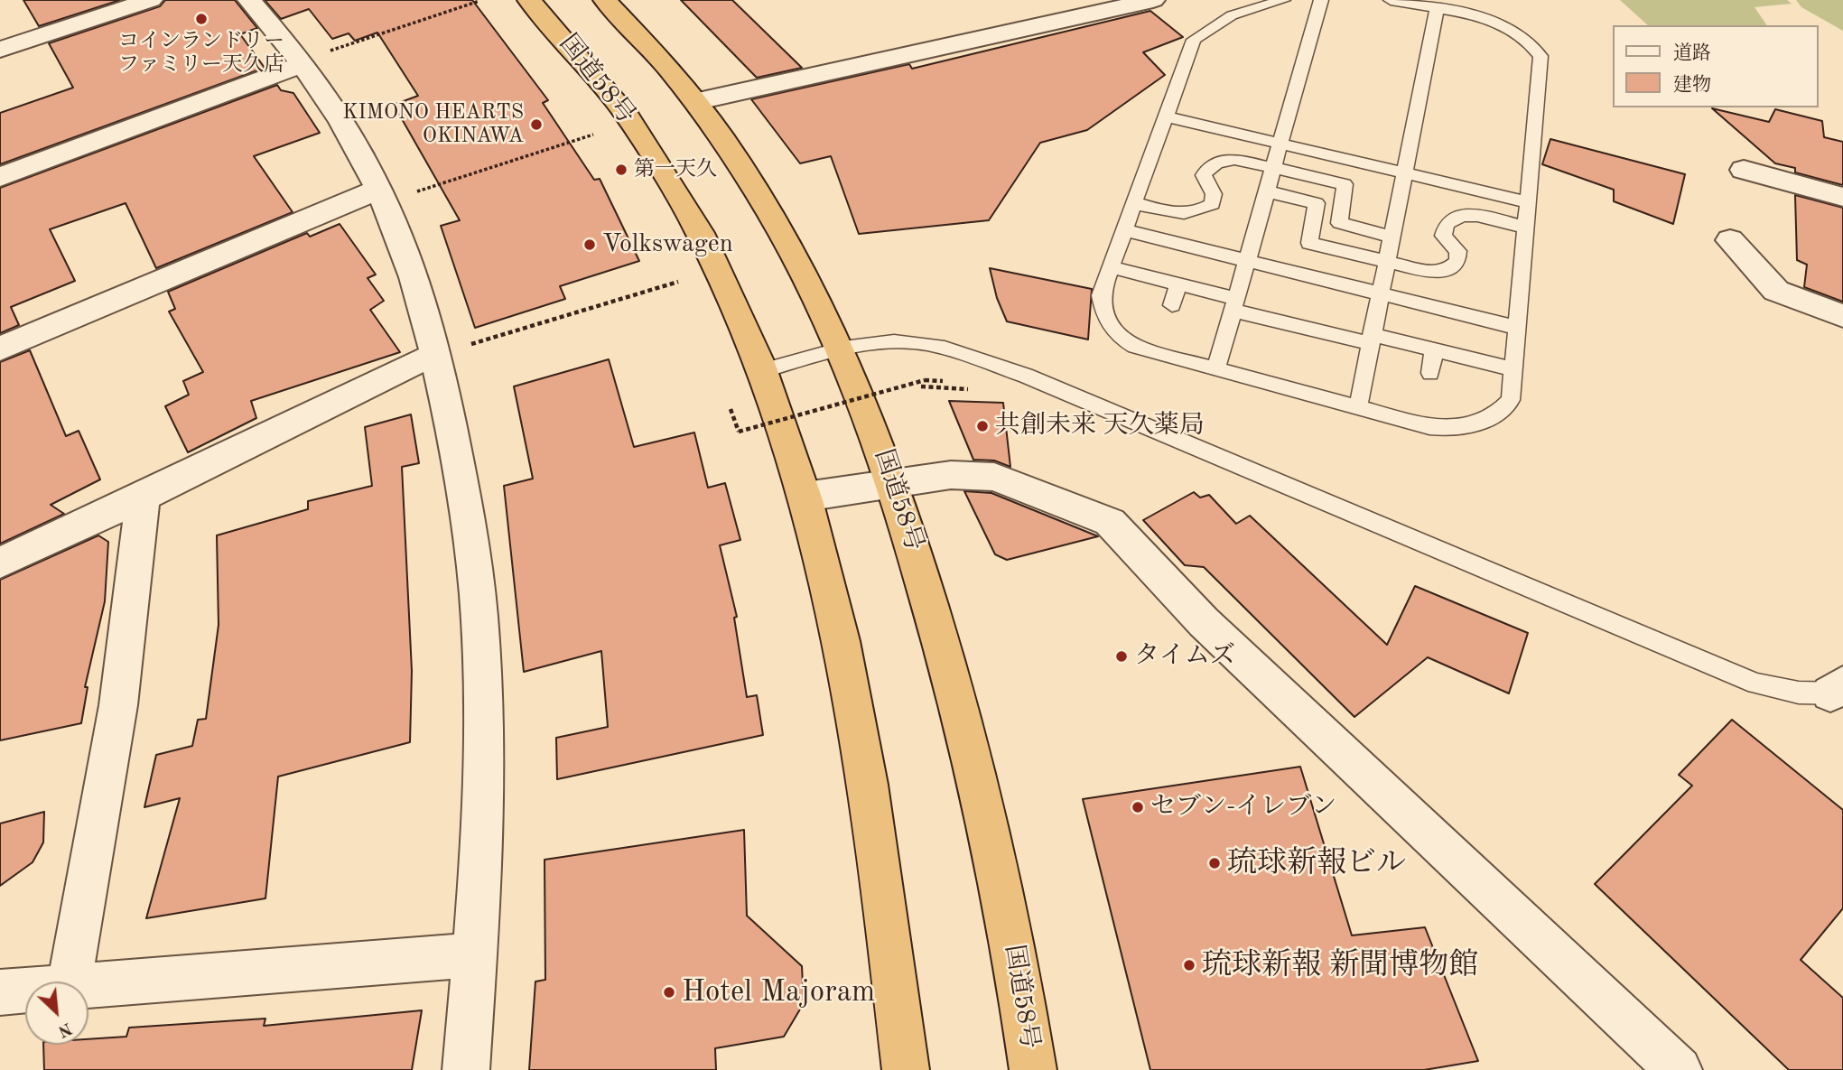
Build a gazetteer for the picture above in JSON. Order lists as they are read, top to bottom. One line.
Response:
{"streets":{"highway":["国道58号"]},"places":["コインランドリー ファミリー天久店","KIMONO HEARTS OKINAWA","第一天久","Volkswagen","共創未来 天久薬局","タイムズ","セブン-イレブン","琉球新報ビル","琉球新報 新聞博物館","Hotel Majoram"],"legend":["道路","建物"],"north":"bottom right"}
